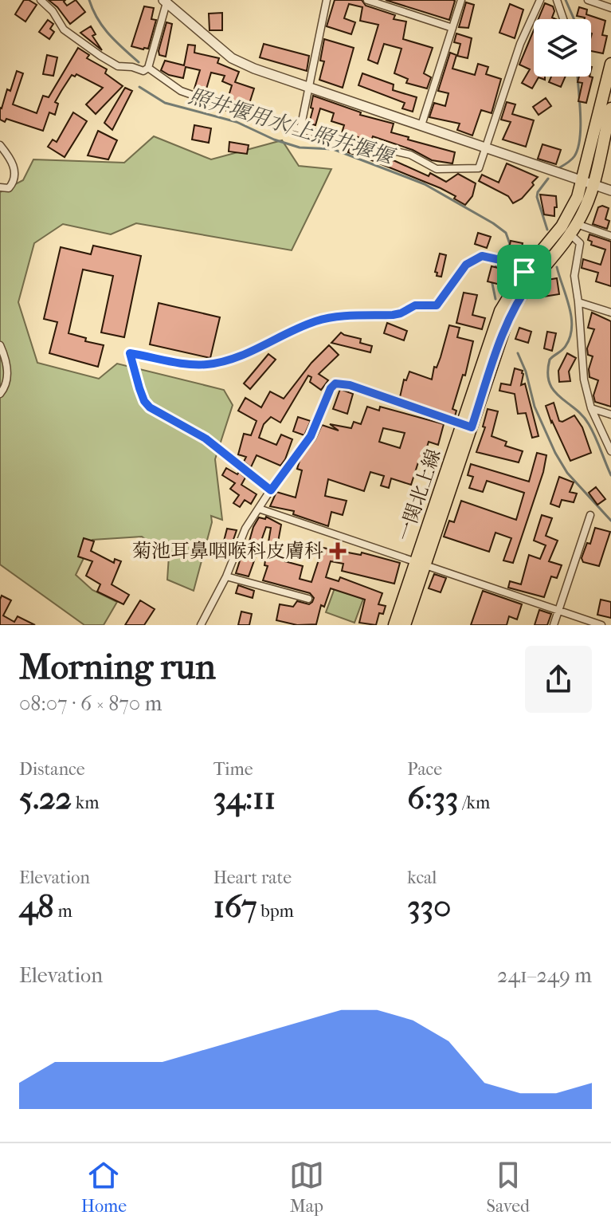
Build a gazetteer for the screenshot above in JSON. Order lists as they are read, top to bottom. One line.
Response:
{"streets":{"main road":["一関北上線"]},"water":["照井堰用水/上照井堰堰"],"places":{"health":["菊池耳鼻咽喉科皮膚科"]},"page":{"heading":["Morning run","08:07 · 6 × 870 m"],"stats":[["Distance","5.22 km"],["Time","34:11"],["Pace","6:33 /km"],["Elevation","48 m"],["Heart rate","167 bpm"],["kcal","330"]],"chart":["Elevation","241–249 m"],"tabs":["Home","Map","Saved"]}}
